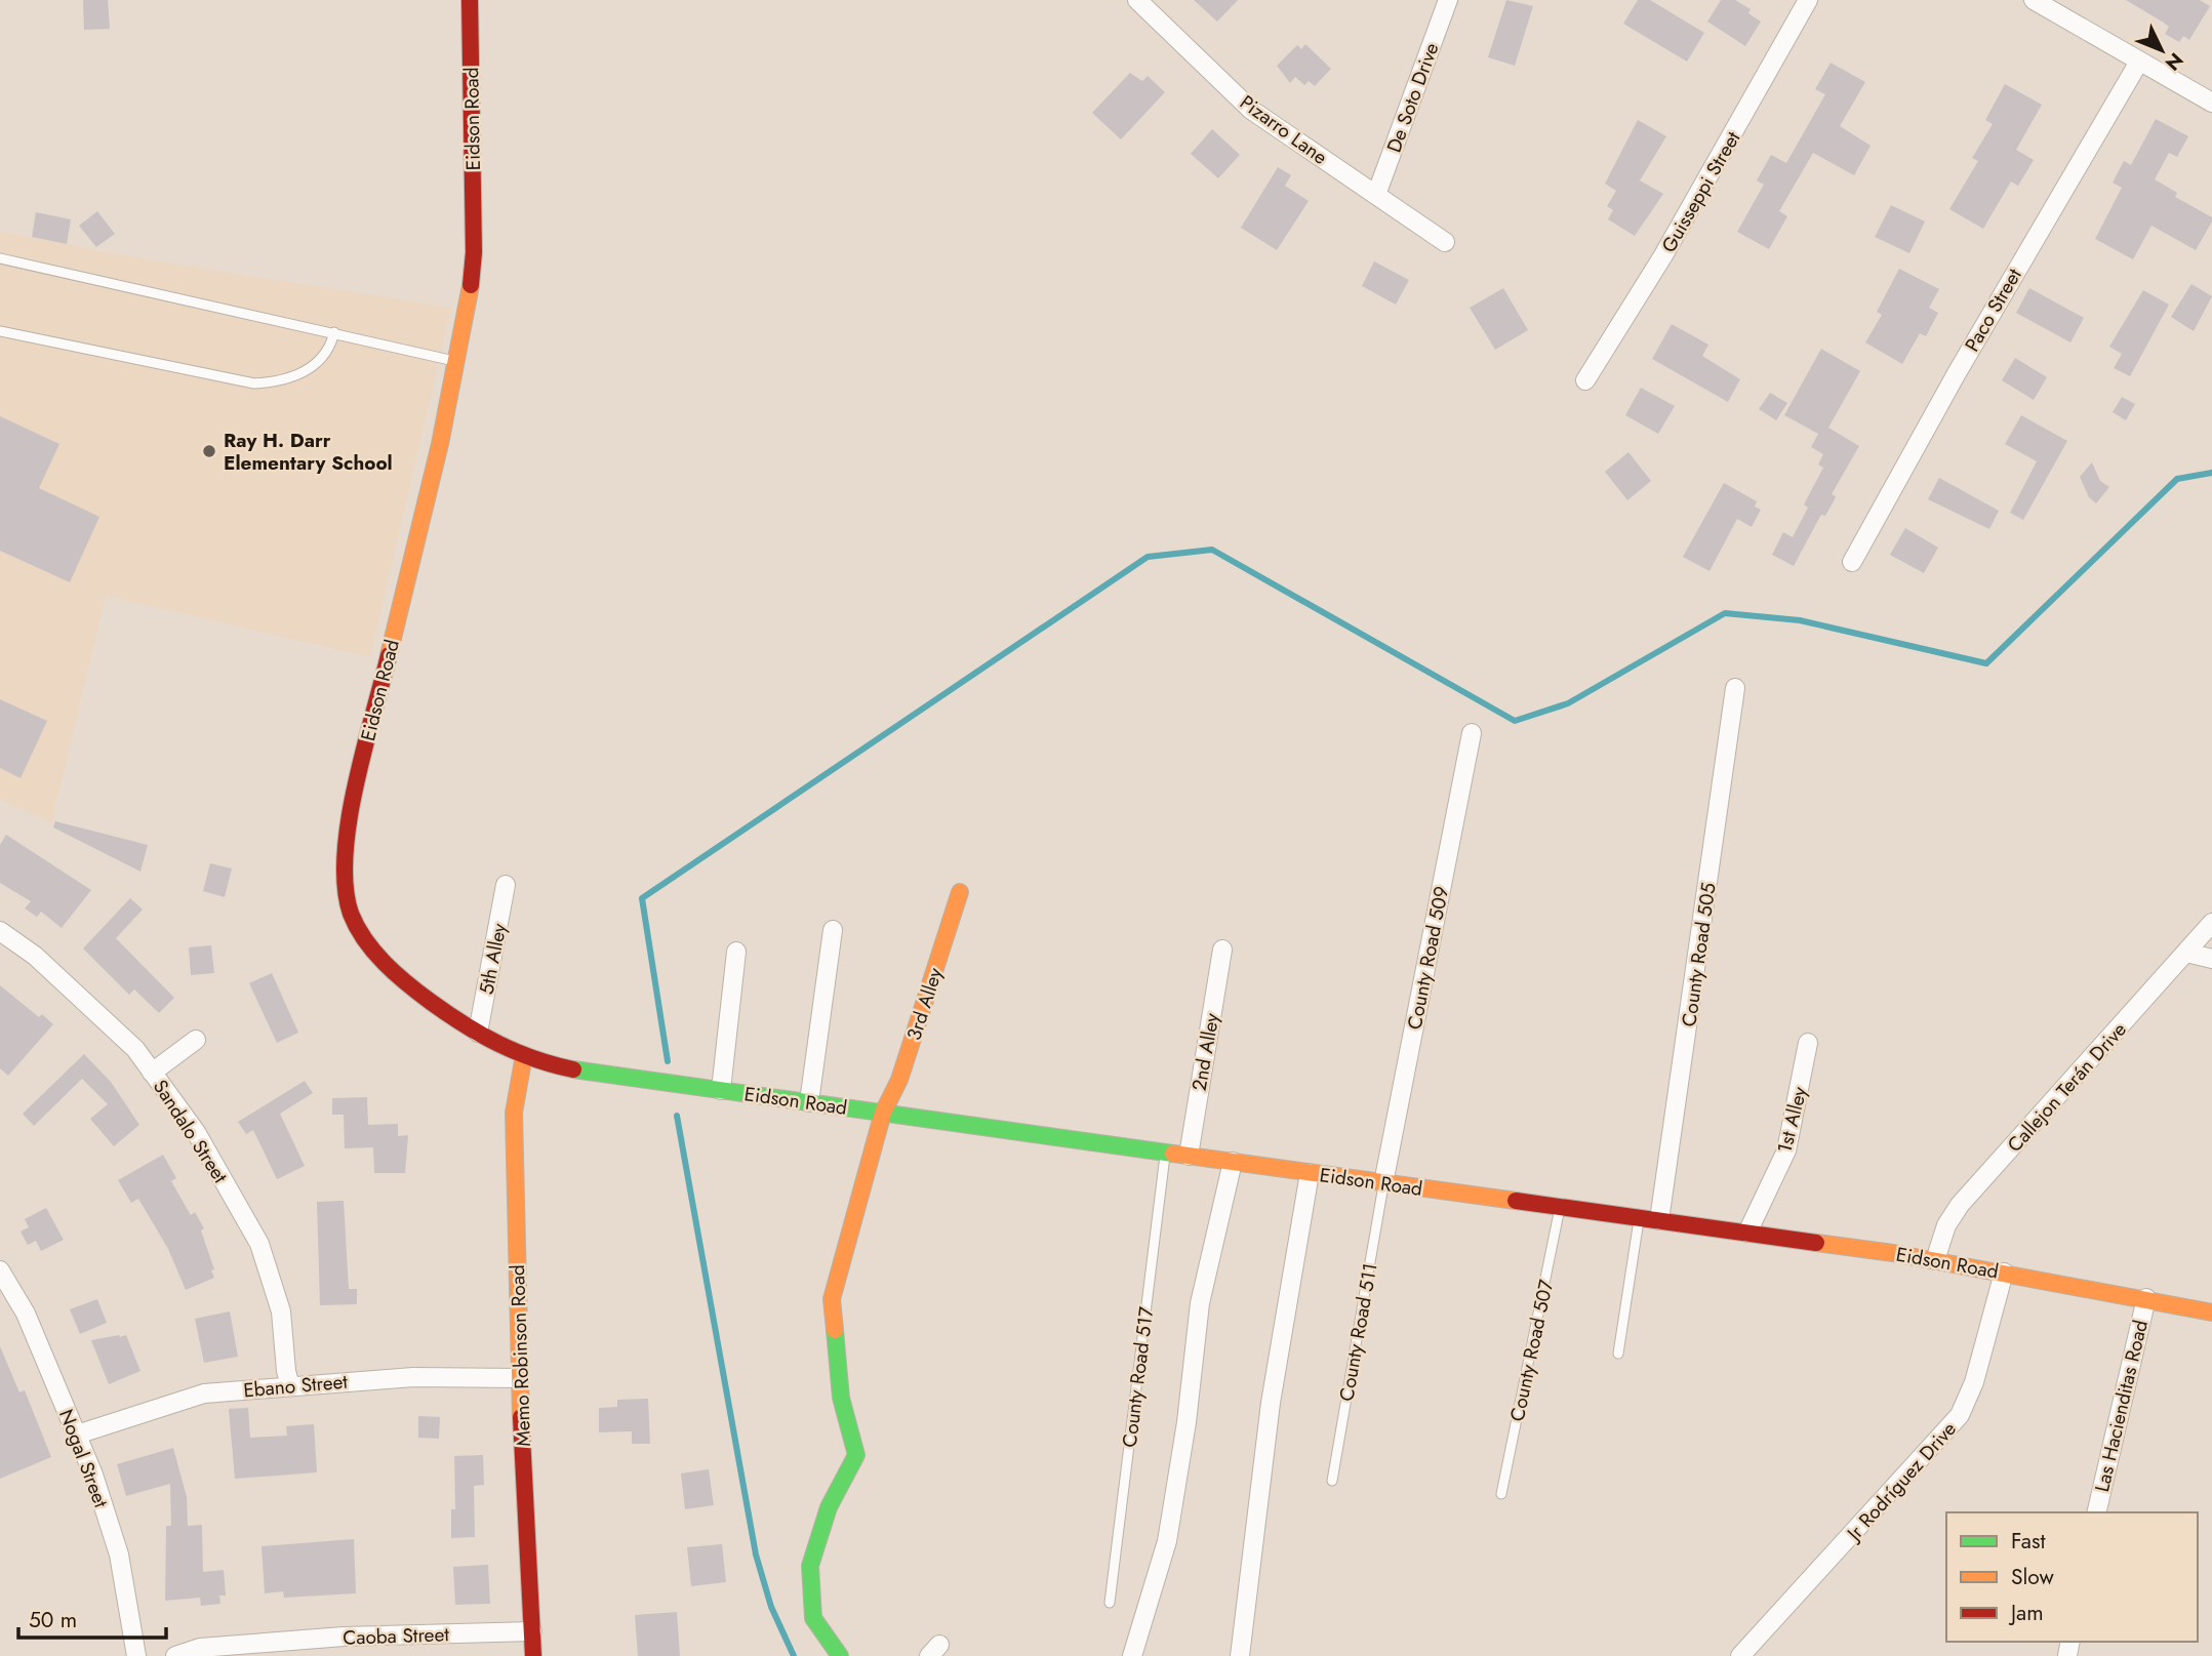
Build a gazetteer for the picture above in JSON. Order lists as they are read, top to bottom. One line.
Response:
{"streets":{"street":["De Soto Drive","Eidson Road","Pizarro Lane","Guisseppi Street","Paco Street","County Road 505","County Road 509","5th Alley","3rd Alley","2nd Alley","Callejon Terán Drive","1st Alley","Sandalo Street","Memo Robinson Road","Ebano Street","Las Hacienditas Road","Nogal Street","Jr Rodríguez Drive","Caoba Street"],"lane":["County Road 511","County Road 507","County Road 517"]},"crossings":[["De Soto Drive","Pizarro Lane"],["Eidson Road","County Road 505"],["Eidson Road","County Road 509"],["Eidson Road","5th Alley"],["Eidson Road","3rd Alley"],["Eidson Road","2nd Alley"],["Eidson Road","Callejon Terán Drive"],["Eidson Road","1st Alley"],["Eidson Road","County Road 511"],["Eidson Road","County Road 507"],["Eidson Road","Memo Robinson Road"],["Eidson Road","County Road 517"],["Eidson Road","Las Hacienditas Road"],["Eidson Road","Jr Rodríguez Drive"],["County Road 509","County Road 511"],["Sandalo Street","Ebano Street"],["Memo Robinson Road","Ebano Street"],["Memo Robinson Road","Caoba Street"],["Ebano Street","Nogal Street"]],"places":["Ray H. Darr Elementary School"],"legend":["Fast","Slow","Jam"],"scale_bar":"50 m","north":"bottom right"}
